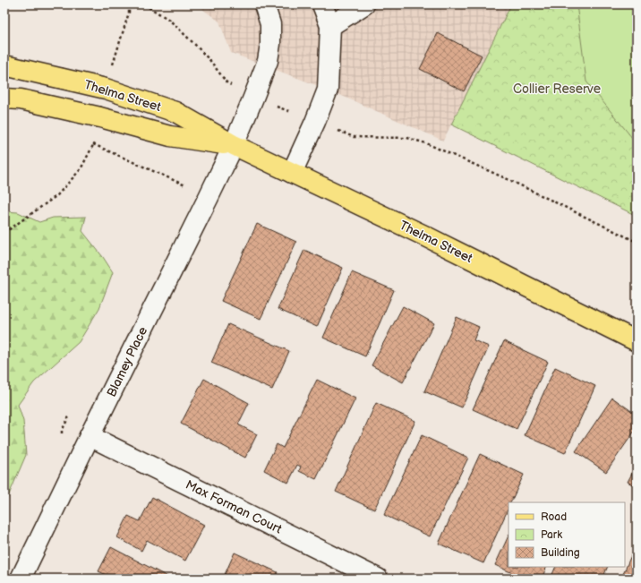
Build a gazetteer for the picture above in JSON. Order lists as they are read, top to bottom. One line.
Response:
{"streets":{"main road":["Thelma Street"],"street":["Blamey Place","Max Forman Court"]},"crossings":[["Thelma Street","Blamey Place"],["Blamey Place","Max Forman Court"]],"parks":["Collier Reserve"],"legend":["Road","Park","Building"]}
